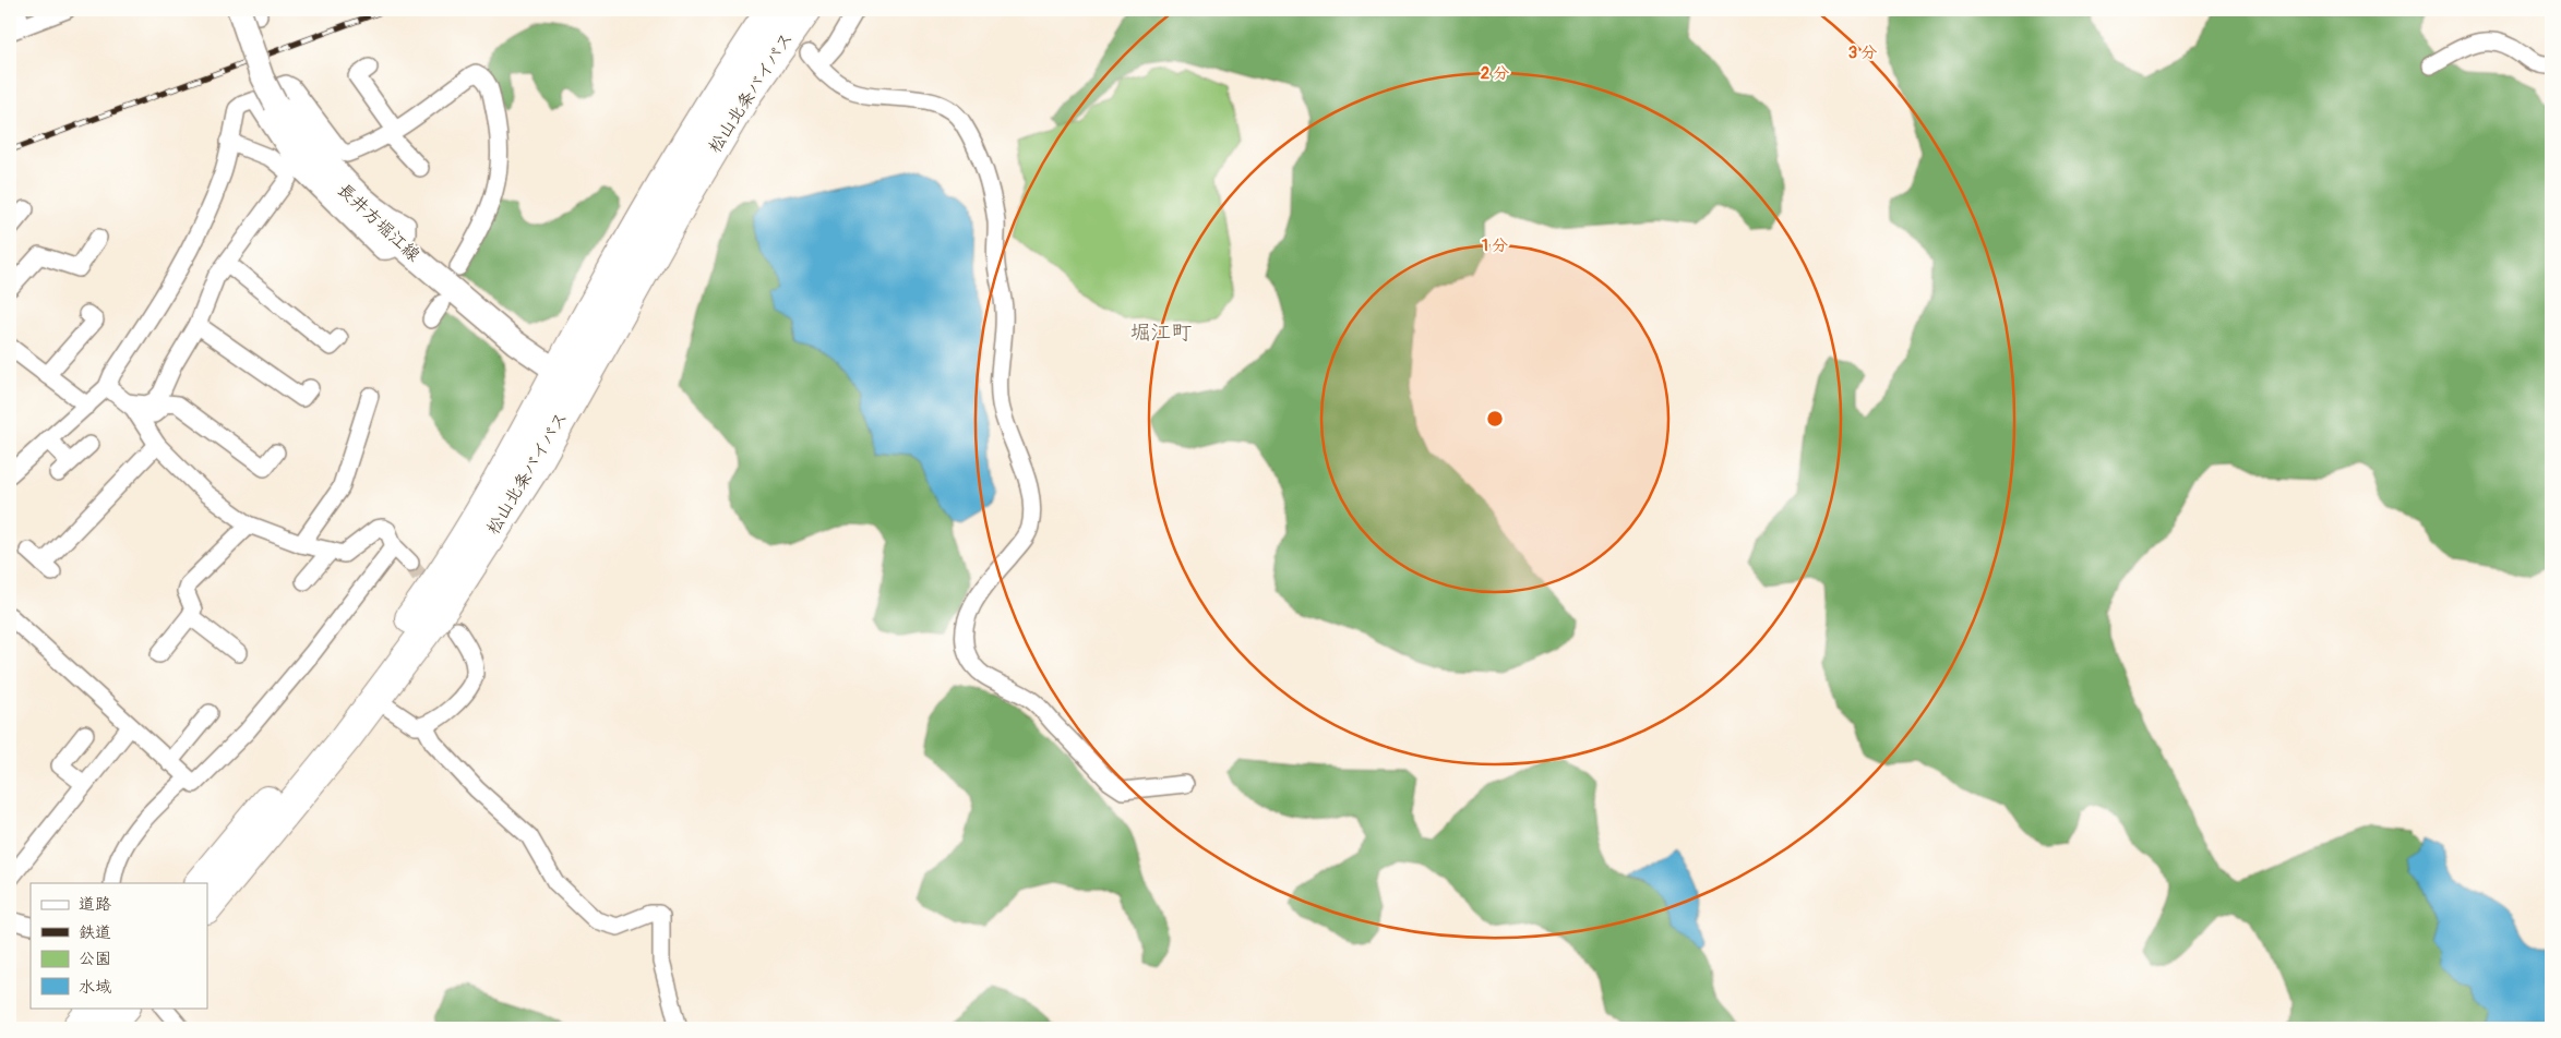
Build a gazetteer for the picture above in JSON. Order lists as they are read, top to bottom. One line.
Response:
{"streets":{"highway":["松山北条バイパス"],"main road":["長井方堀江線"]},"crossings":[["松山北条バイパス","長井方堀江線"]],"districts":["堀江町"],"legend":["道路","鉄道","公園","水域"],"rings":["3 分","2 分","1 分"]}
